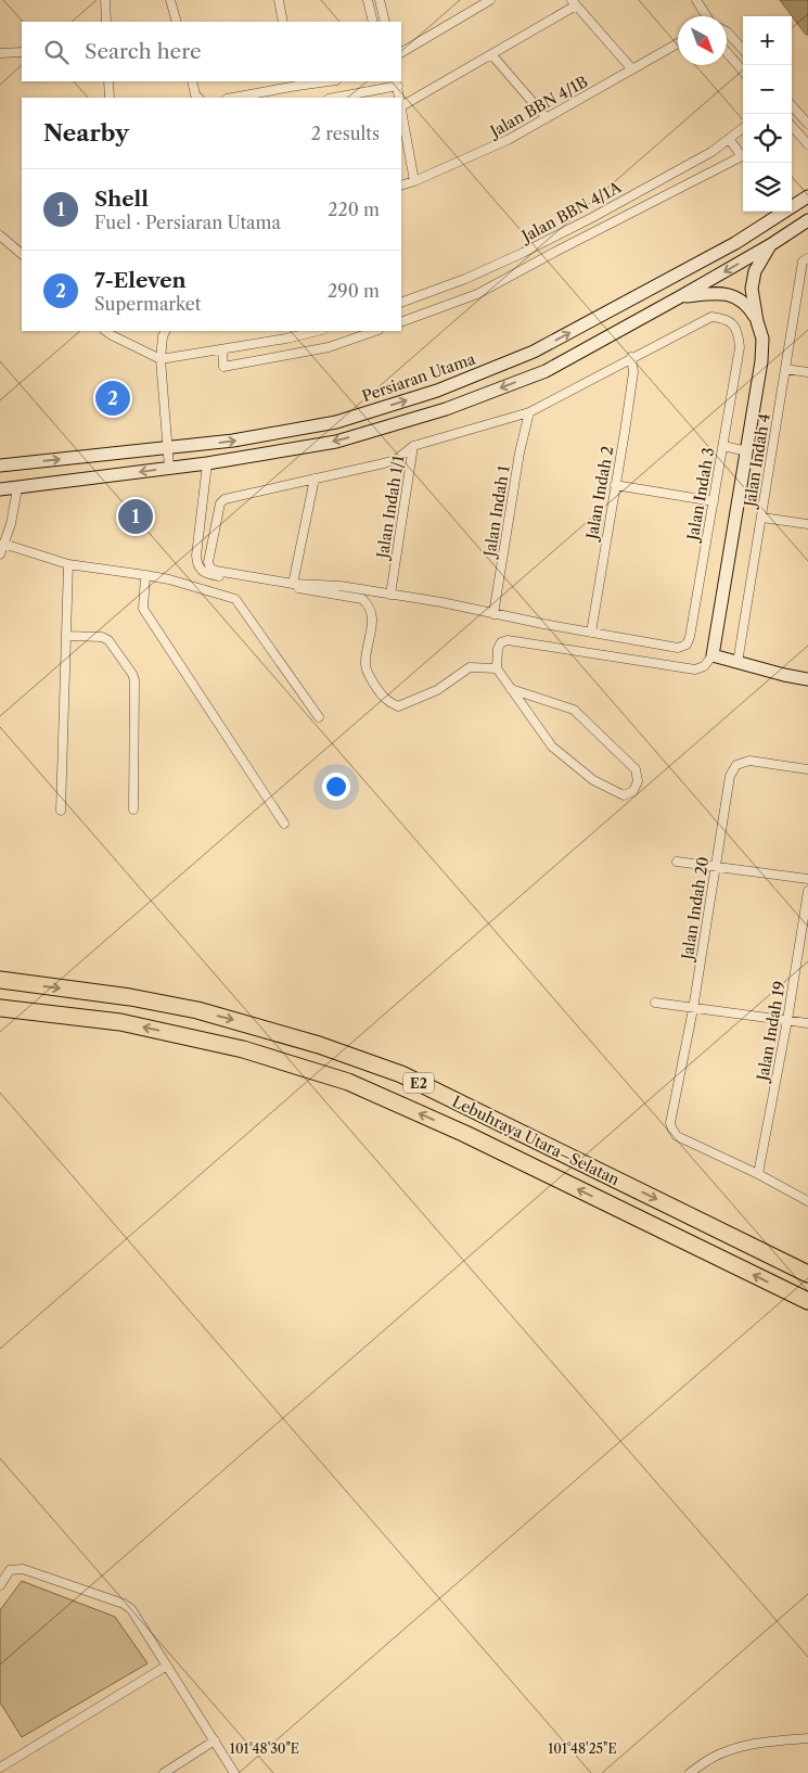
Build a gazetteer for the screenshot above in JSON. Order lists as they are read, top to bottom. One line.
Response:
{"streets":{"highway":["E2","Lebuhraya Utara–Selatan"],"main road":["Persiaran Utama"],"street":["Jalan BBN 4/1B","Jalan BBN 4/1A","Jalan Indah 4","Jalan Indah 2","Jalan Indah 3","Jalan Indah 1/1","Jalan Indah 1","Jalan Indah 20","Jalan Indah 19"]},"crossings":[["Jalan Indah 2","Jalan Indah 3"],["Jalan Indah 2","Jalan Indah 1/1"],["Jalan Indah 3","Jalan Indah 1/1"],["Jalan Indah 1/1","Jalan Indah 1"],["Jalan Indah 20","Jalan Indah 19"]],"north":"bottom right","page":{"map_buttons":["+","−"],"search":"Search here","heading":["Nearby","2 results"],"list":[{"mark":"1","name":"Shell","note":"Fuel · Persiaran Utama","value":"220 m"},{"mark":"2","name":"7-Eleven","note":"Supermarket","value":"290 m"}],"pins":["2","1"]},"coordinates":["101°48'30\"E","101°48'25\"E"]}
